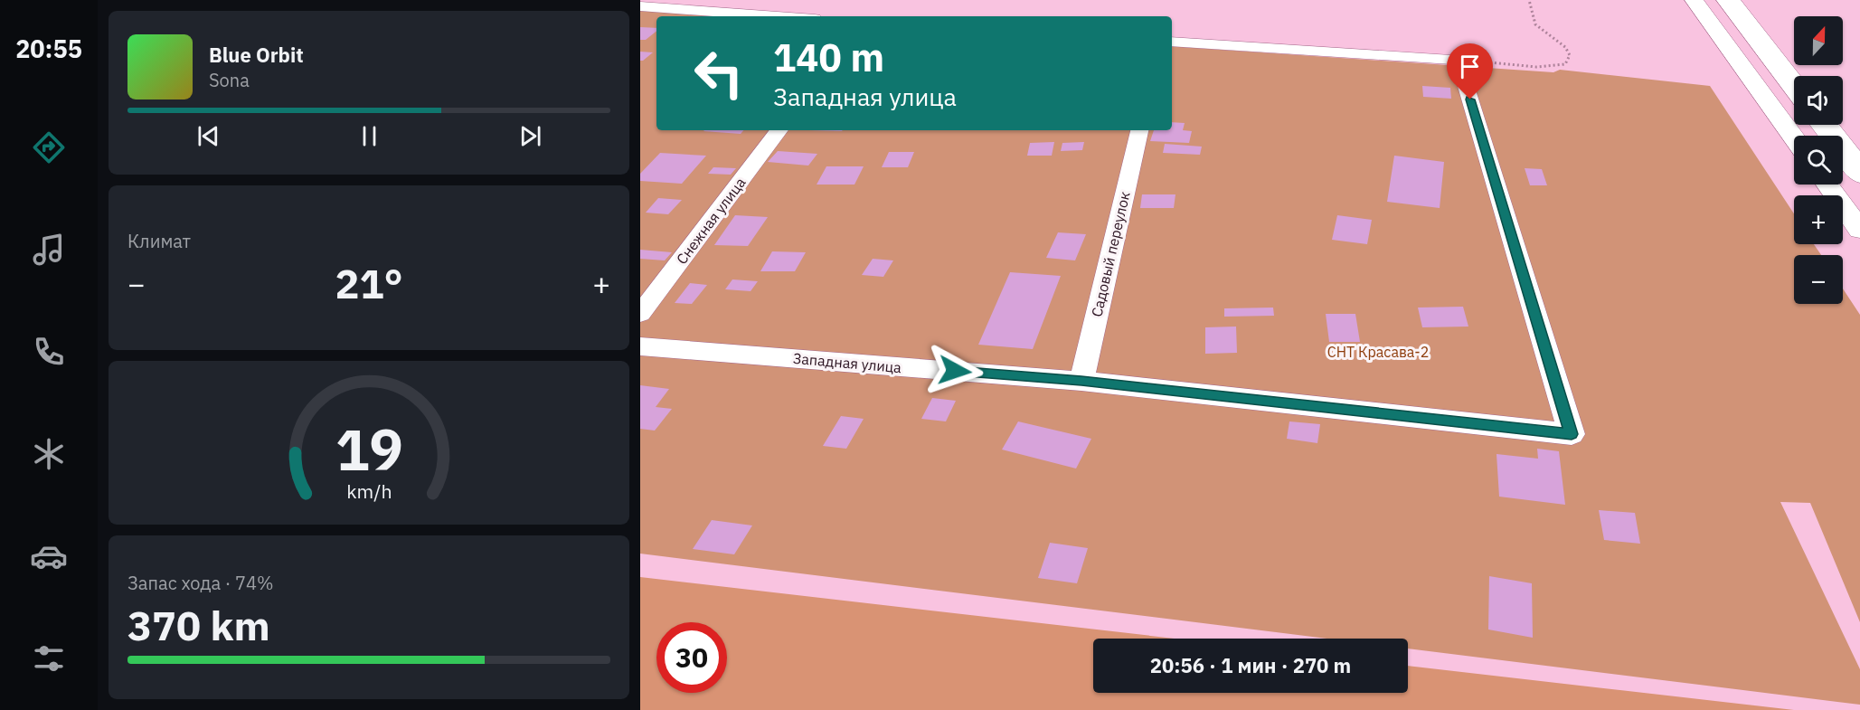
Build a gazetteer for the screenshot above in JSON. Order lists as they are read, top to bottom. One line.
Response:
{"streets":{"street":["Снежная улица","Садовый переулок","Западная улица"]},"crossings":[["Садовый переулок","Западная улица"]],"parks":["СНТ Красава-2"],"north":"top","page":{"tabs":"20:55","map_buttons":["+","−"],"turn":["140 m","Западная улица"],"song":["Blue Orbit","Sona"],"tile":["Климат",["Запас хода · 74%","370 km"]],"heat":["−","21°","+"],"limit":"30","trip":"20:56 · 1 мин · 270 m","gauge":["19","km/h"]}}
